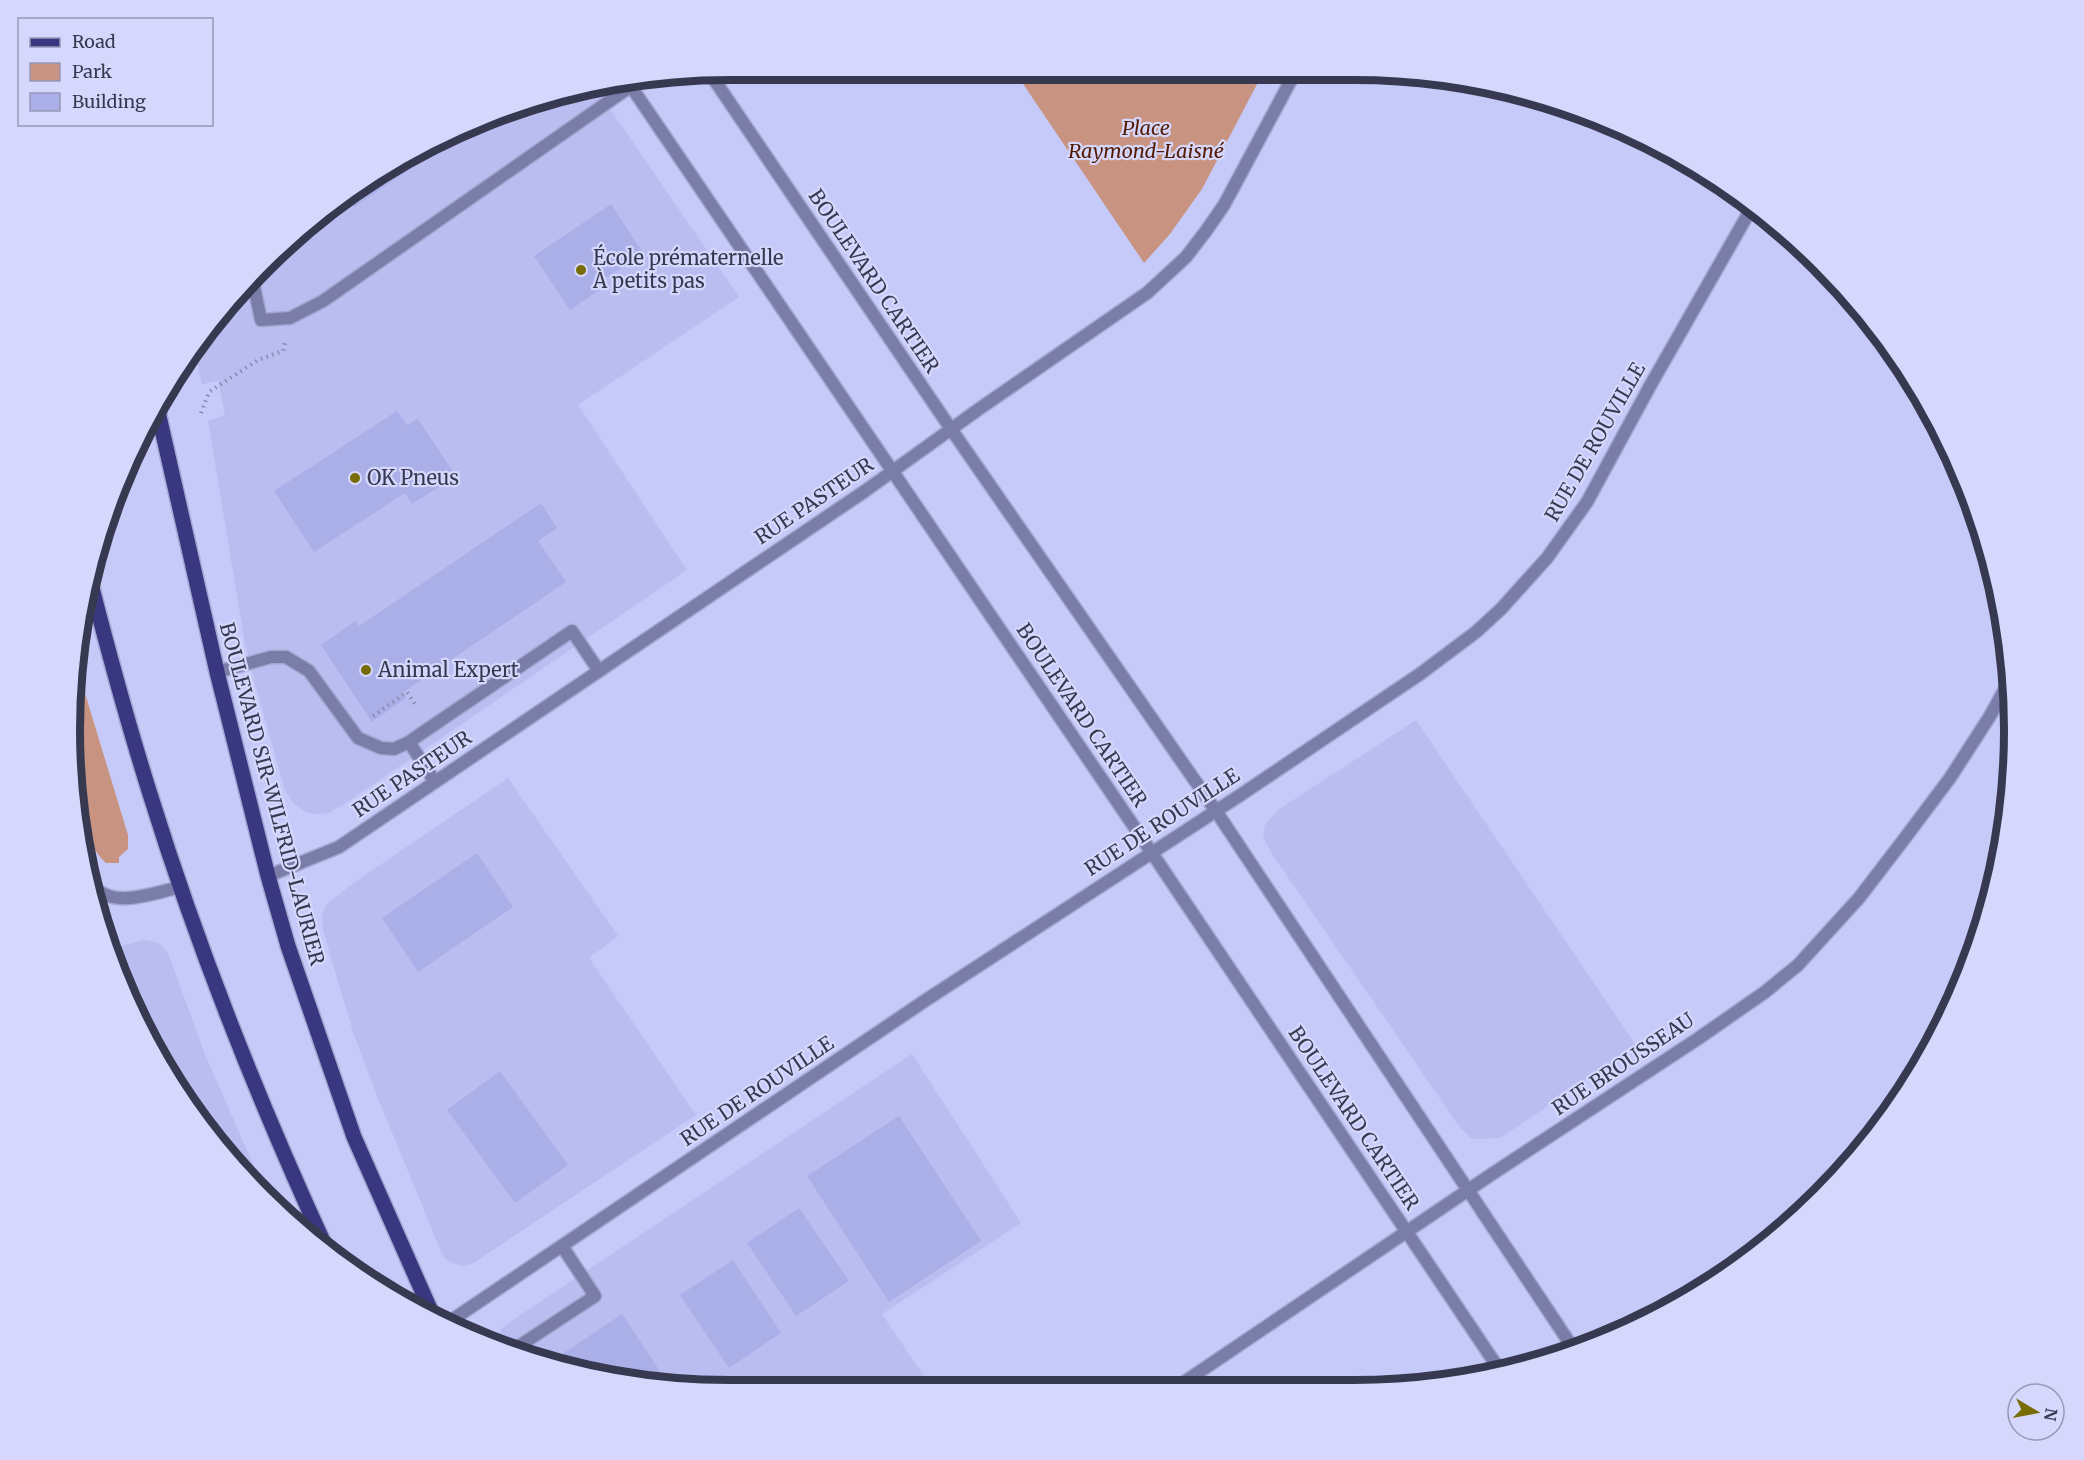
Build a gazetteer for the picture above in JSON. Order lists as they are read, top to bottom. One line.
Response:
{"streets":{"main road":["BOULEVARD SIR-WILFRID-LAURIER"],"street":["BOULEVARD CARTIER","RUE DE ROUVILLE","RUE PASTEUR","RUE BROUSSEAU"]},"crossings":[["BOULEVARD CARTIER","RUE DE ROUVILLE"],["BOULEVARD CARTIER","RUE PASTEUR"],["BOULEVARD CARTIER","RUE BROUSSEAU"],["RUE PASTEUR","BOULEVARD SIR-WILFRID-LAURIER"]],"parks":["Place Raymond-Laisné"],"places":["École prématernelle À petits pas","OK Pneus","Animal Expert"],"legend":["Road","Park","Building"],"north":"right"}
